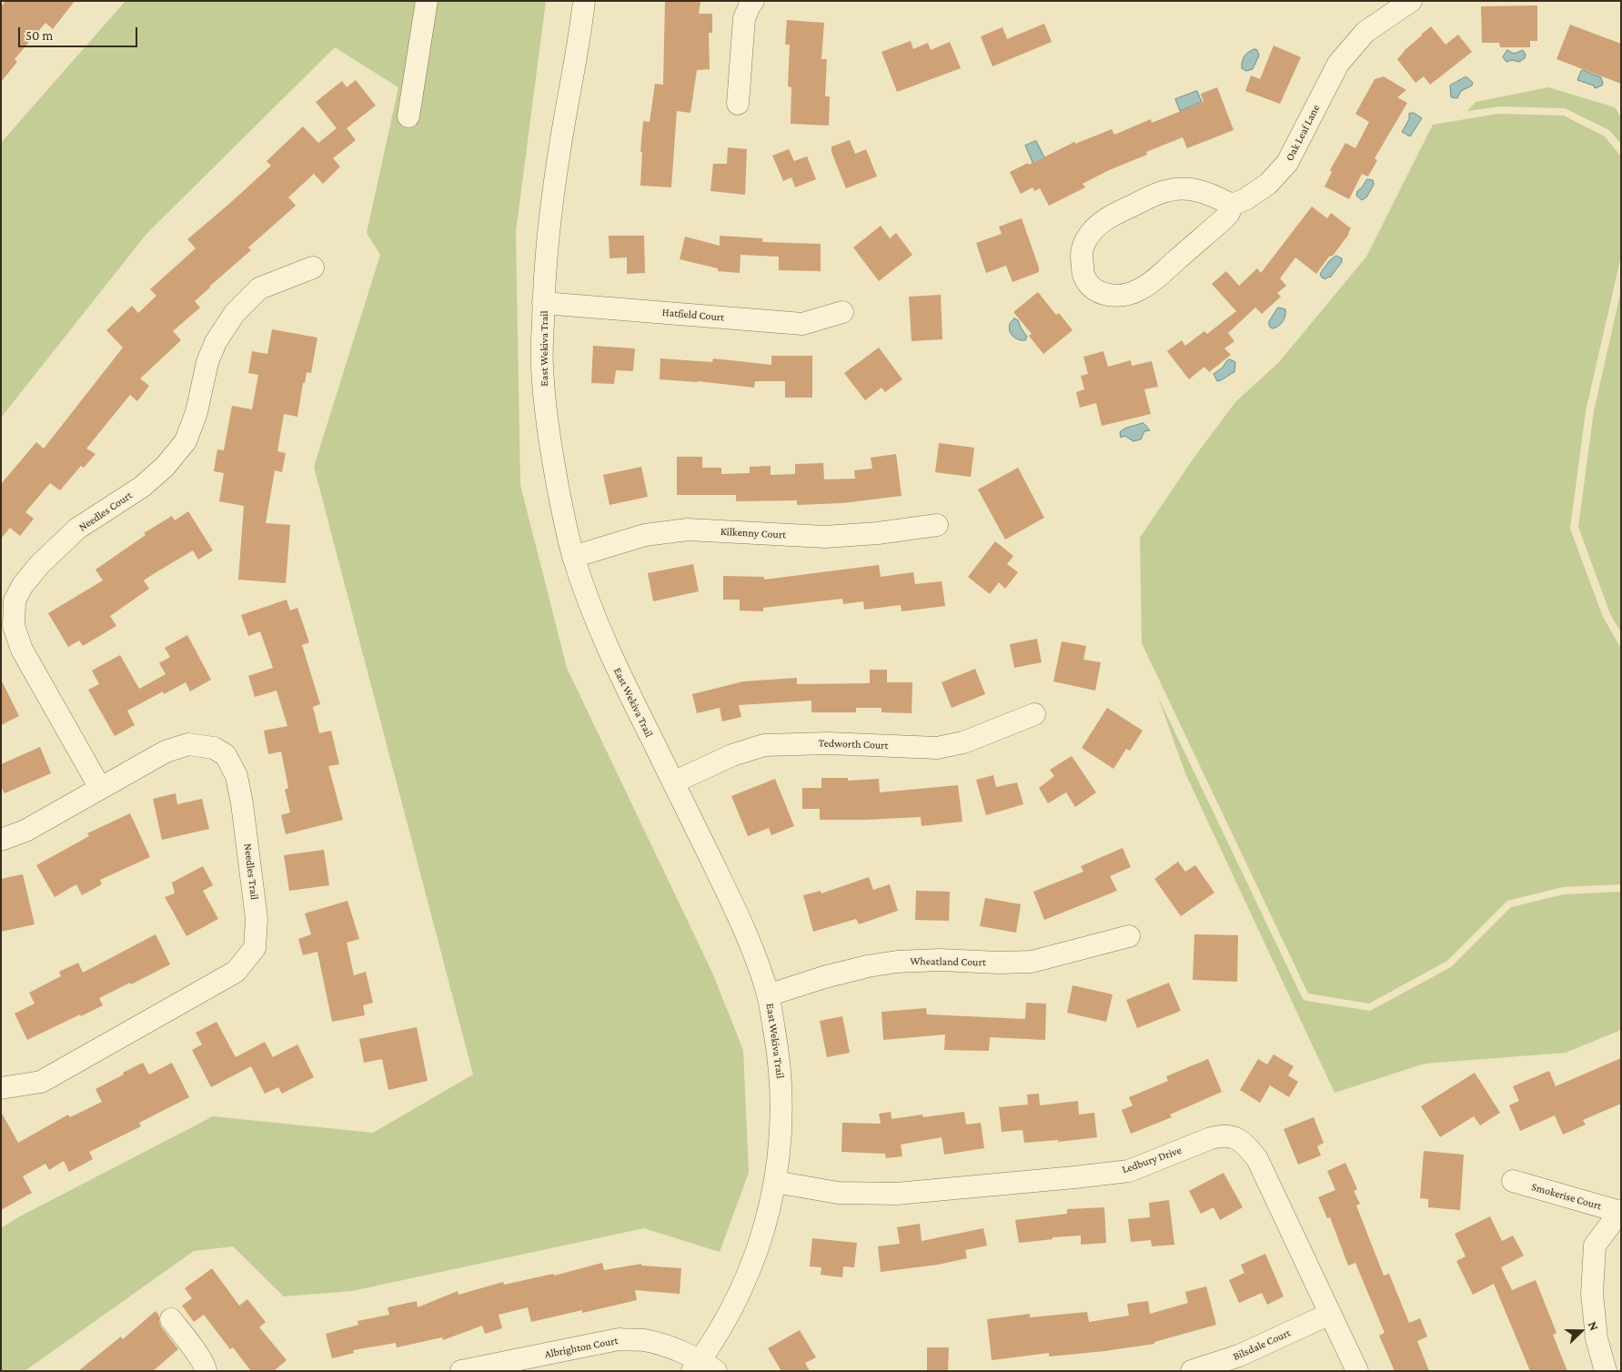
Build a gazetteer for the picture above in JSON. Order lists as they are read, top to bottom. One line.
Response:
{"streets":{"street":["Oak Leaf Lane","Hatfield Court","East Wekiva Trail","Needles Court","Kilkenny Court","Tedworth Court","Needles Trail","Wheatland Court","Ledbury Drive","Smokerise Court","Bilsdale Court","Albrighton Court"]},"crossings":[["Hatfield Court","East Wekiva Trail"],["East Wekiva Trail","Kilkenny Court"],["East Wekiva Trail","Tedworth Court"],["East Wekiva Trail","Wheatland Court"],["East Wekiva Trail","Ledbury Drive"],["East Wekiva Trail","Albrighton Court"],["Needles Court","Needles Trail"],["Ledbury Drive","Bilsdale Court"]],"scale_bar":"50 m","north":"right"}
